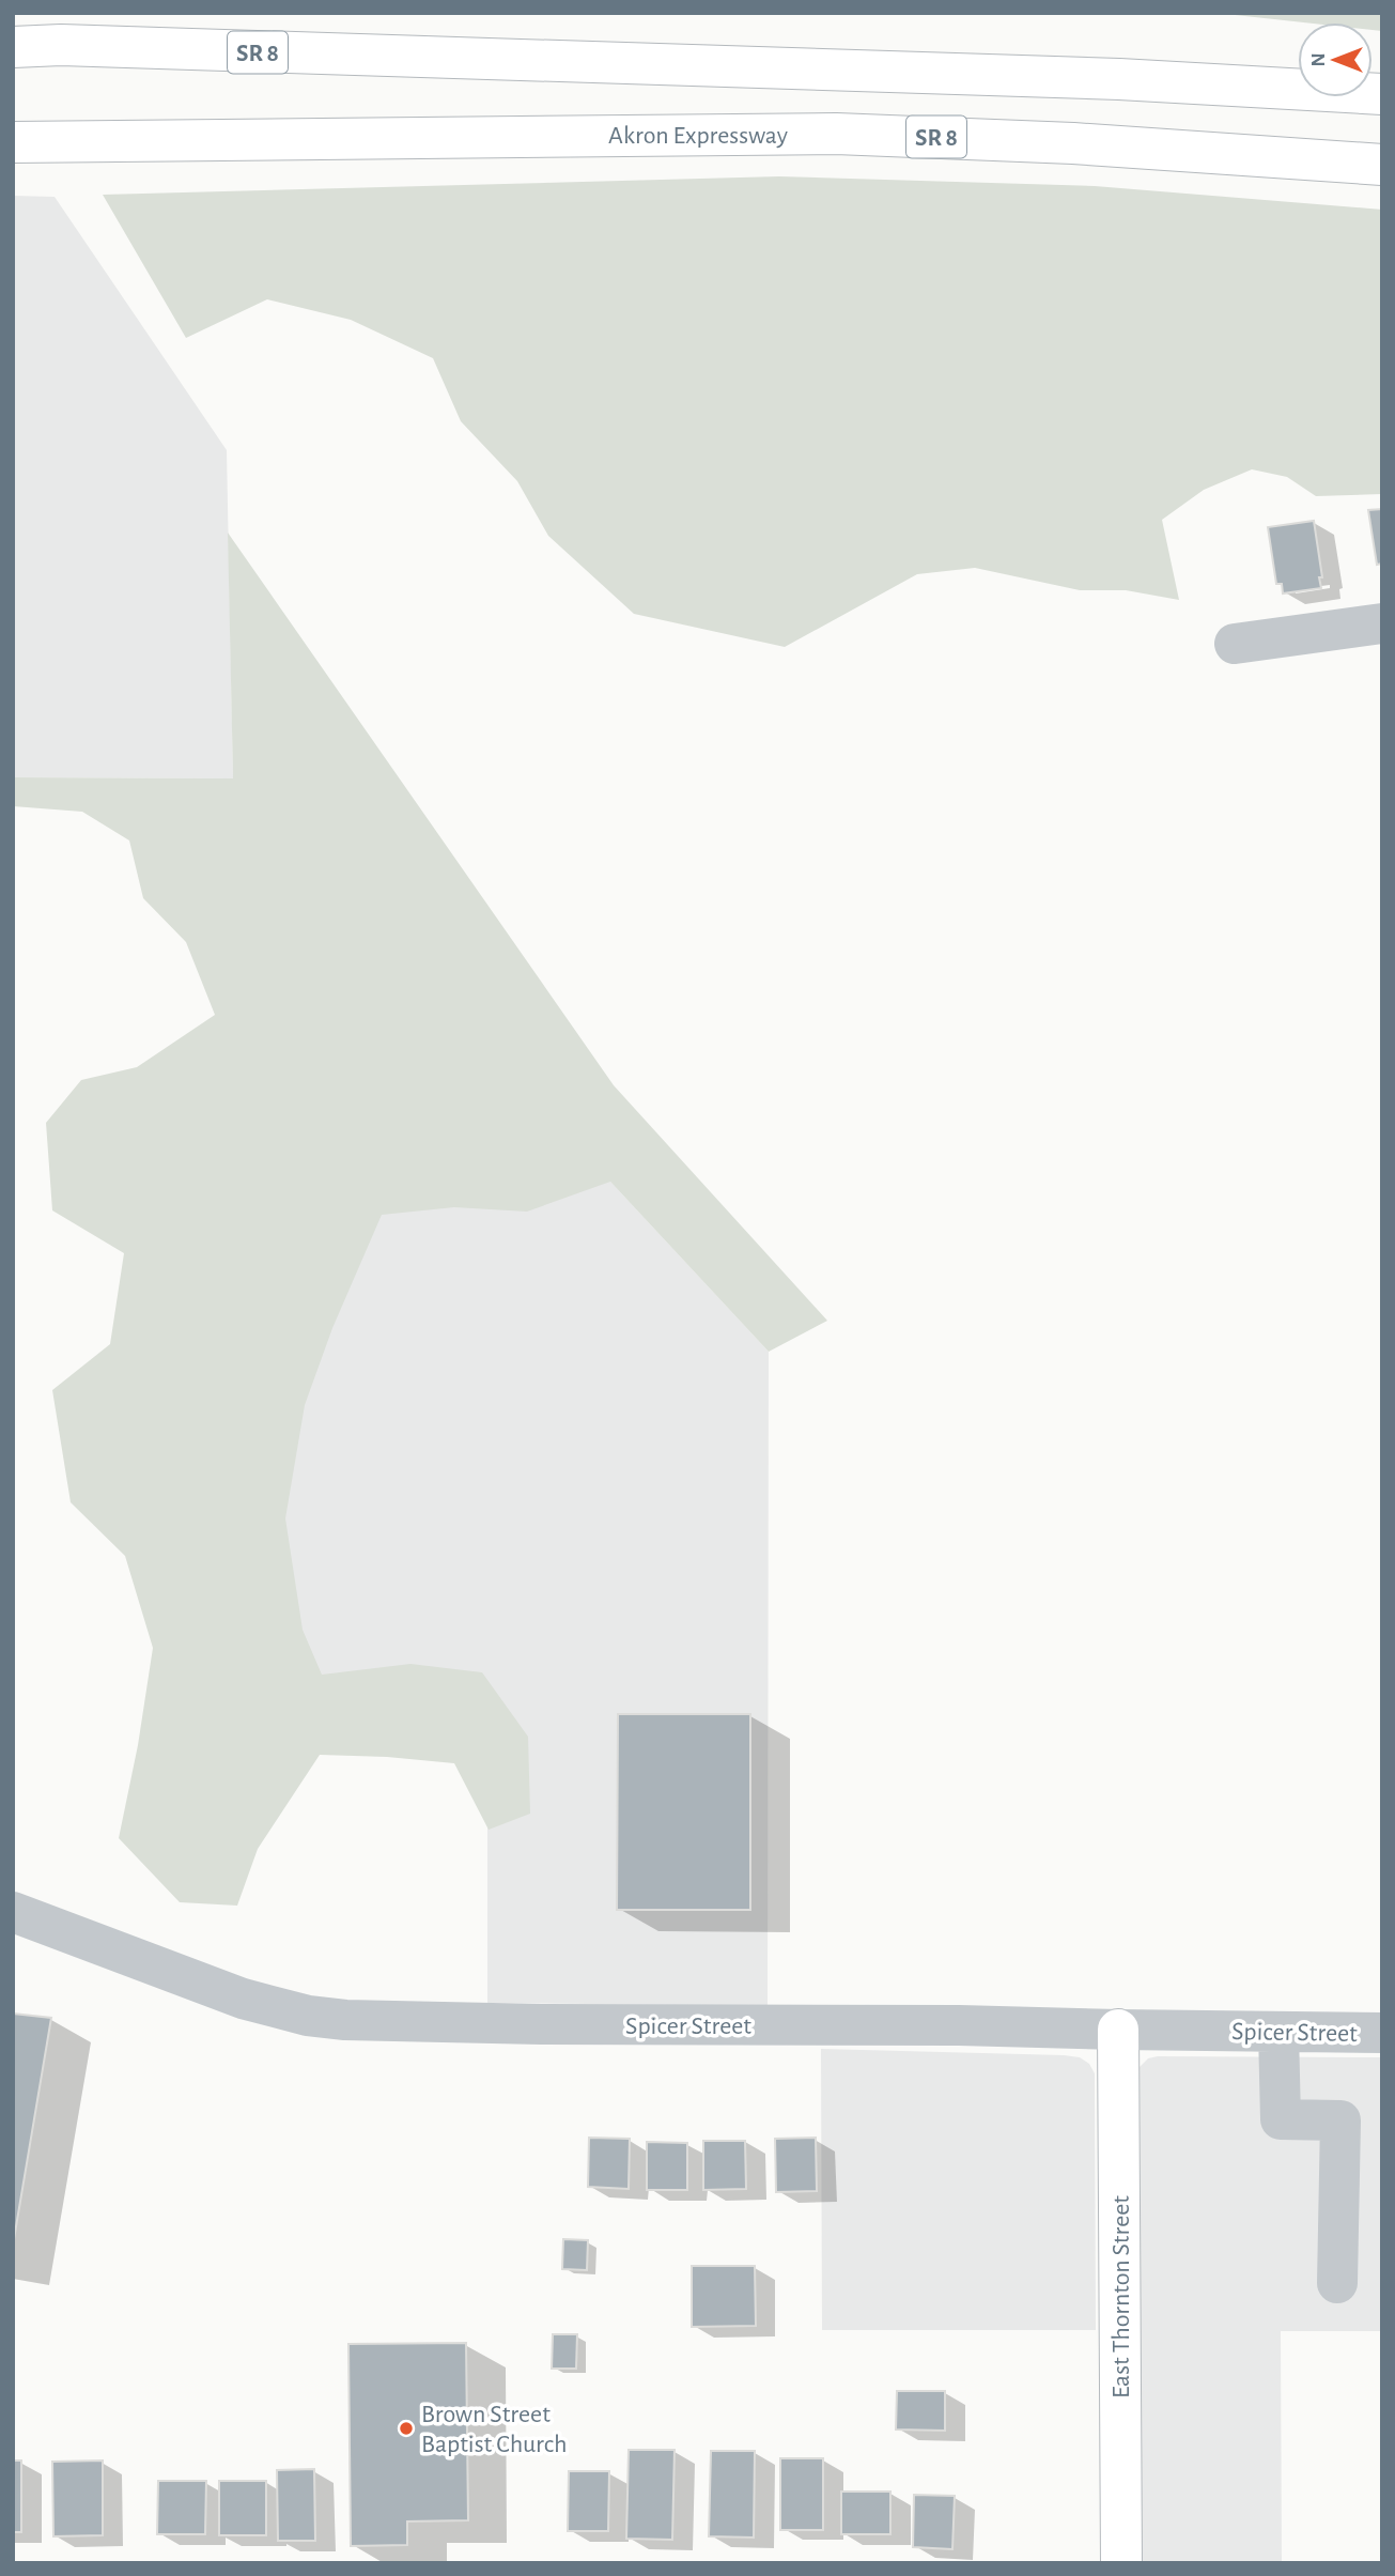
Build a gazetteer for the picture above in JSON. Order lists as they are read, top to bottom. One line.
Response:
{"streets":{"main road":["SR 8","Akron Expressway","East Thornton Street"],"street":["Spicer Street"]},"crossings":[["Spicer Street","East Thornton Street"]],"places":["Brown Street Baptist Church"],"north":"left"}
